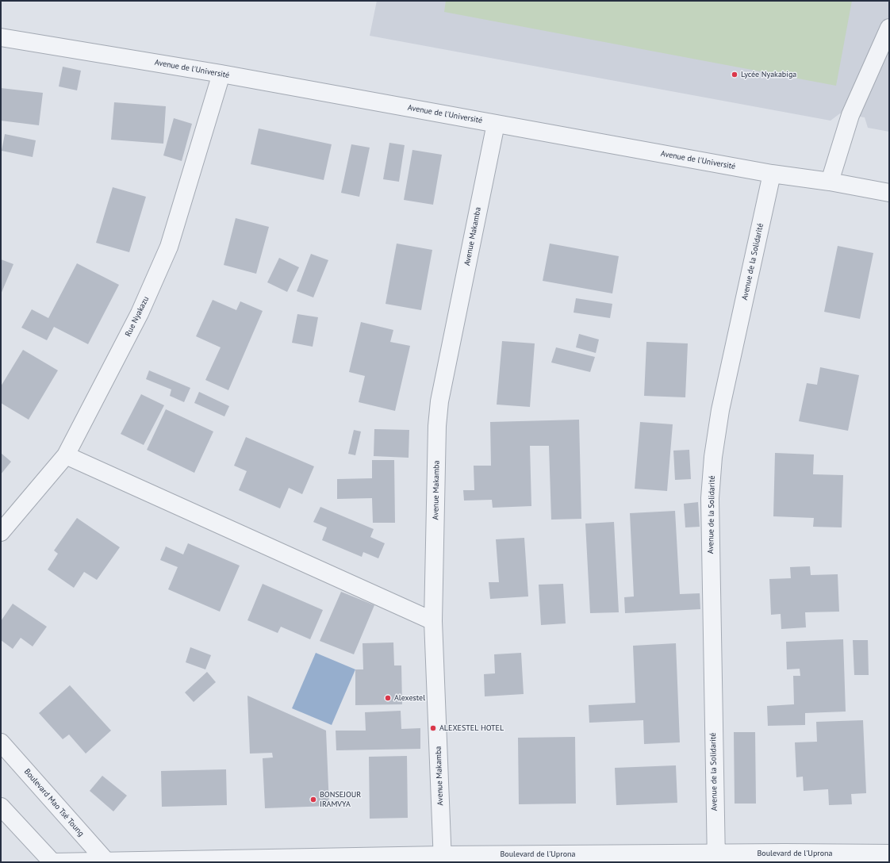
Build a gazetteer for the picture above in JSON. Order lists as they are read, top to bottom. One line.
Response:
{"streets":{"street":["Avenue de l'Université","Avenue Makamba","Avenue de la Solidarité","Rue Nyakazu","Boulevard Mao Tsé Toung","Boulevard de l'Uprona"]},"crossings":[["Avenue de l'Université","Avenue Makamba"],["Avenue de l'Université","Avenue de la Solidarité"],["Avenue de l'Université","Rue Nyakazu"],["Avenue Makamba","Boulevard de l'Uprona"],["Avenue de la Solidarité","Boulevard de l'Uprona"],["Boulevard Mao Tsé Toung","Boulevard de l'Uprona"]],"places":["Lycée Nyakabiga","Alexestel","ALEXESTEL HOTEL","BONSEJOUR IRAMVYA"]}
